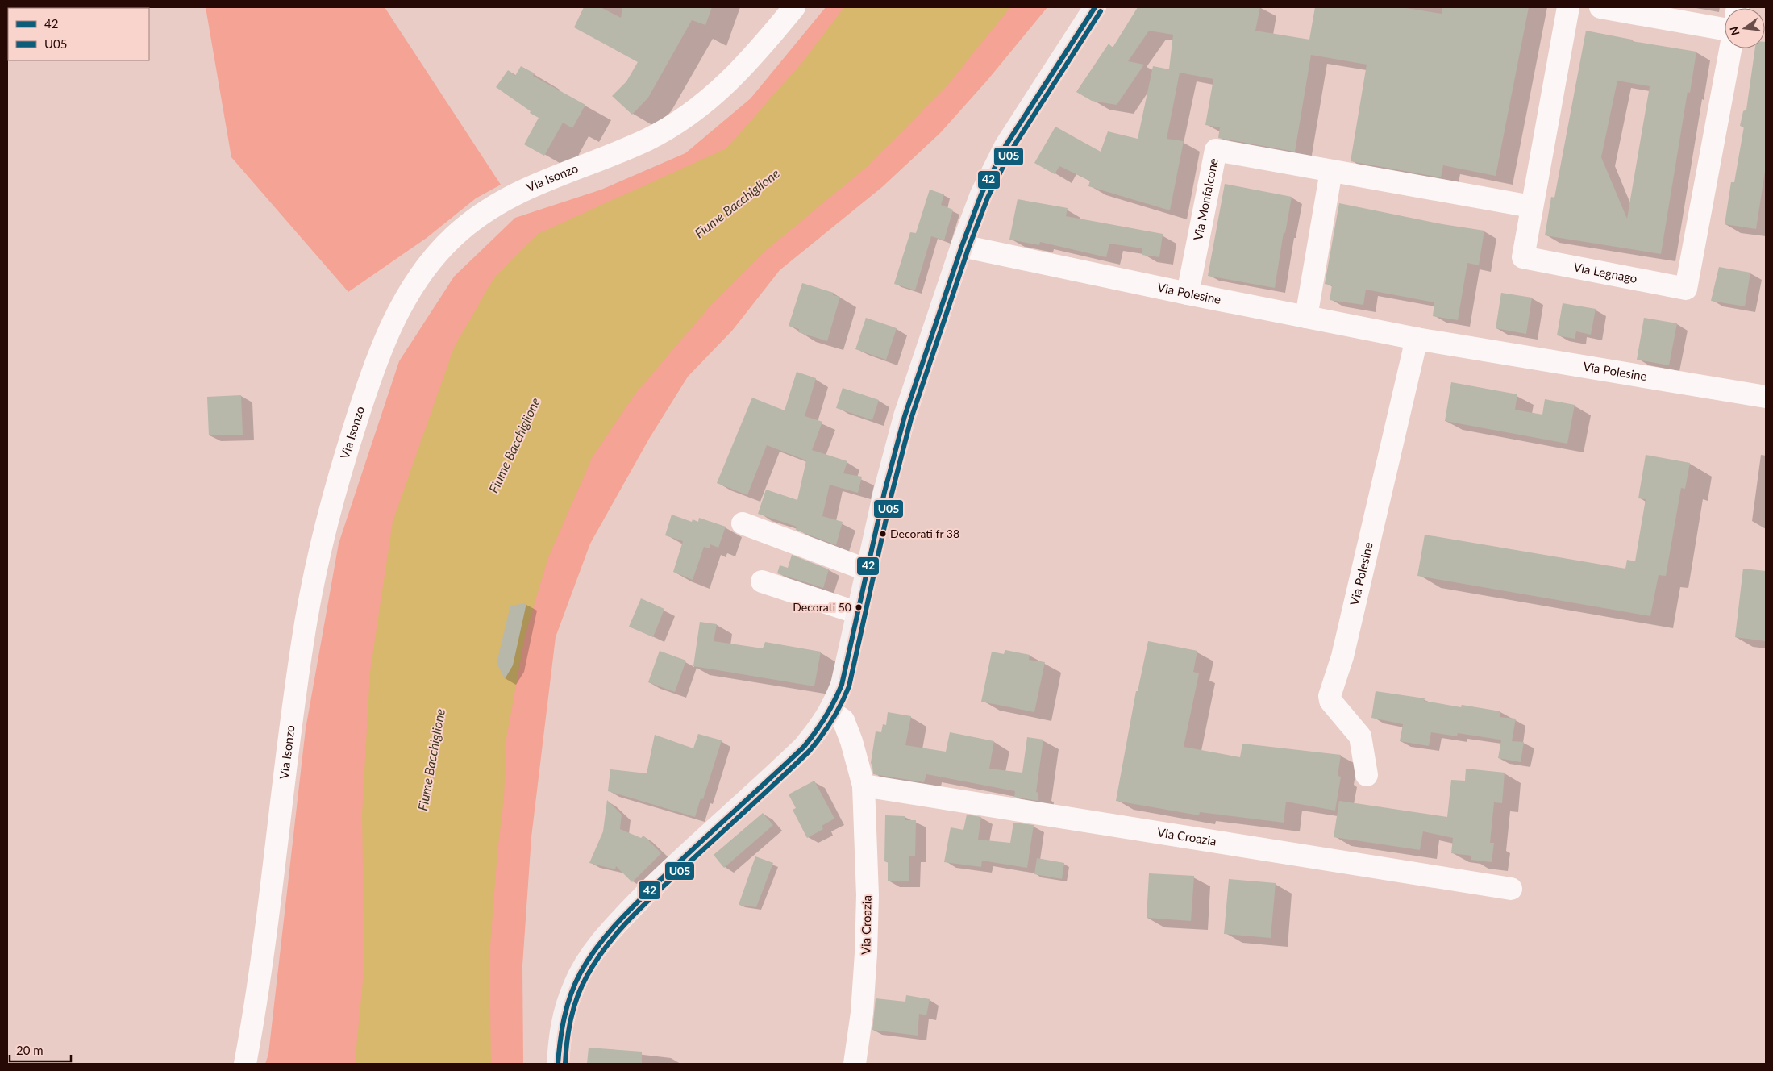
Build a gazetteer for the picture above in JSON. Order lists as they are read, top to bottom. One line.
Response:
{"streets":{"street":["Via Isonzo","Via Monfalcone","Via Legnago","Via Polesine","Via Croazia"]},"crossings":[["Via Monfalcone","Via Legnago"],["Via Monfalcone","Via Polesine"]],"water":["Fiume Bacchiglione"],"places":["Decorati fr 38","Decorati 50"],"lines":["transit line 42","transit line U05"],"legend":["42","U05"],"scale_bar":"20 m","north":"left"}
